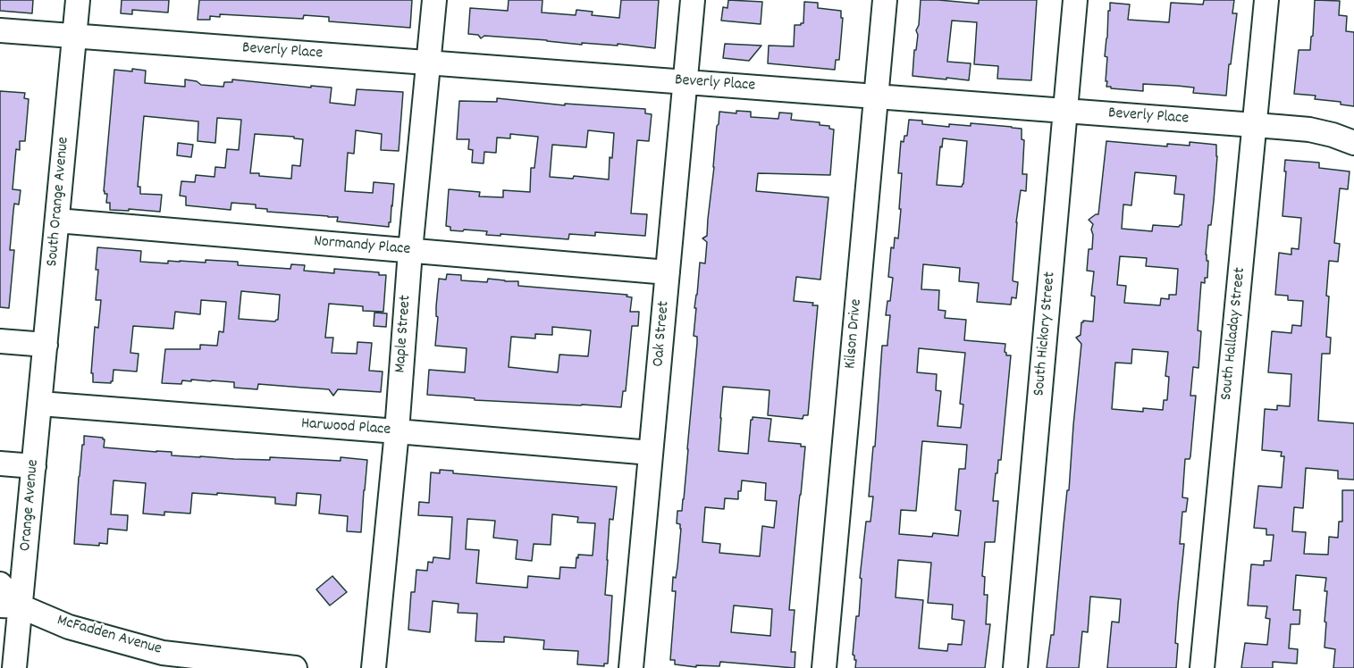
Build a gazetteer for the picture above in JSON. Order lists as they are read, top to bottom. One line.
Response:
{"streets":{"street":["Beverly Place","South Orange Avenue","Normandy Place","Maple Street","Oak Street","Kilson Drive","South Hickory Street","South Halladay Street","Harwood Place","Orange Avenue","McFadden Avenue"]},"crossings":[["Beverly Place","South Orange Avenue"],["Beverly Place","Maple Street"],["Beverly Place","Oak Street"],["Beverly Place","Kilson Drive"],["Beverly Place","South Hickory Street"],["Beverly Place","South Halladay Street"],["South Orange Avenue","Normandy Place"],["South Orange Avenue","Harwood Place"],["South Orange Avenue","Orange Avenue"],["Normandy Place","Maple Street"],["Normandy Place","Oak Street"],["Maple Street","Harwood Place"],["Oak Street","Harwood Place"],["Harwood Place","Orange Avenue"],["Orange Avenue","McFadden Avenue"]]}
